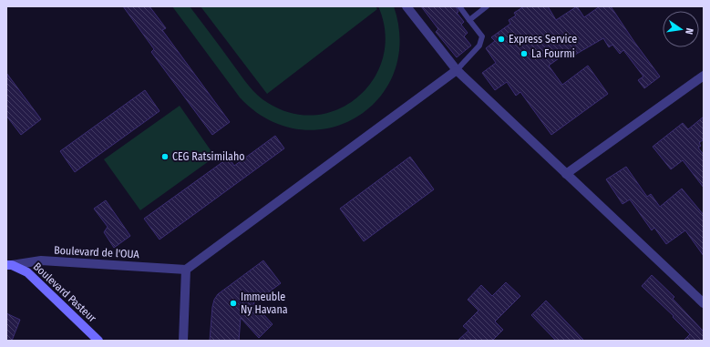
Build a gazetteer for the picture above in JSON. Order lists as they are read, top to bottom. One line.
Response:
{"streets":{"main road":["Boulevard Pasteur"],"street":["Boulevard de l'OUA"]},"crossings":[["Boulevard de l'OUA","Boulevard Pasteur"]],"places":["Express Service","La Fourmi","CEG Ratsimilaho","Immeuble Ny Havana"],"north":"right"}
